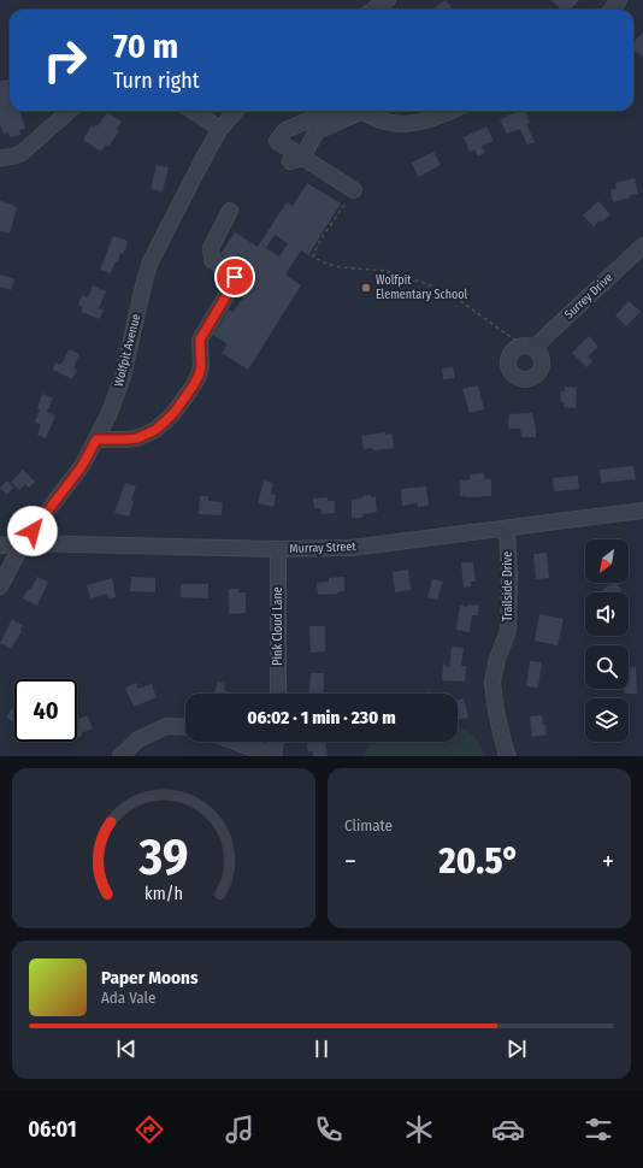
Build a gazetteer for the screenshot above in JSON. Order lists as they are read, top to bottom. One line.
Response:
{"streets":{"street":["Surrey Drive","Wolfpit Avenue","Murray Street","Trailside Drive","Pink Cloud Lane"]},"crossings":[["Wolfpit Avenue","Murray Street"],["Murray Street","Trailside Drive"],["Murray Street","Pink Cloud Lane"]],"places":["Wolfpit Elementary School"],"north":"bottom left","page":{"turn":["70 m","Turn right"],"limit":"40","trip":"06:02 · 1 min · 230 m","tile":"Climate","heat":["−","20.5°","+"],"song":["Paper Moons","Ada Vale"],"tabs":"06:01","gauge":["39","km/h"]}}
